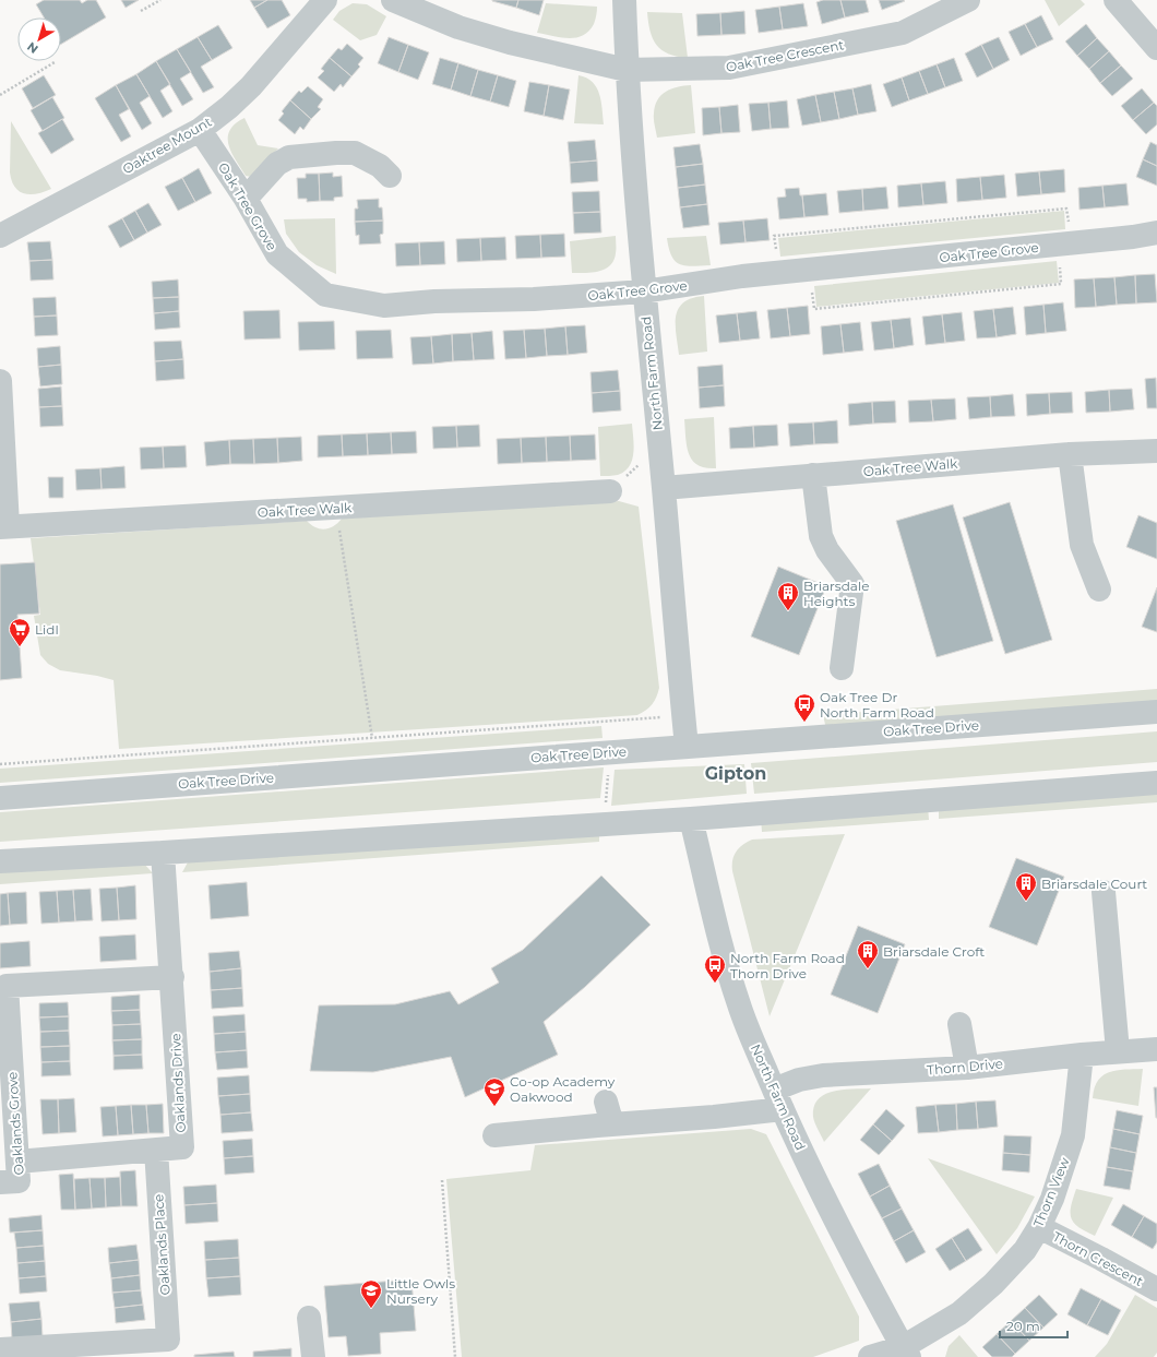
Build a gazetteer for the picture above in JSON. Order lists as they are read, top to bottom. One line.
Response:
{"streets":{"street":["Oak Tree Crescent","Oaktree Mount","Oak Tree Grove","North Farm Road","Oak Tree Walk","Oak Tree Drive","Thorn Drive","Oaklands Drive","Oaklands Grove","Thorn View","Oaklands Place","Thorn Crescent"]},"crossings":[["Oak Tree Crescent","North Farm Road"],["Oaktree Mount","Oak Tree Grove"],["Oak Tree Grove","North Farm Road"],["North Farm Road","Oak Tree Walk"],["North Farm Road","Oak Tree Drive"],["North Farm Road","Thorn Drive"],["North Farm Road","Thorn View"],["Thorn Drive","Thorn View"],["Oaklands Drive","Oaklands Grove"],["Oaklands Drive","Oaklands Place"],["Thorn View","Thorn Crescent"]],"districts":["Gipton"],"places":{"building":["Briarsdale Heights","Briarsdale Court","Briarsdale Croft"],"supermarket":["Lidl"],"bus stop":["Oak Tree Dr North Farm Road","North Farm Road Thorn Drive"],"school or university":["Co-op Academy Oakwood","Little Owls Nursery"]},"scale_bar":"20 m","north":"bottom left"}
